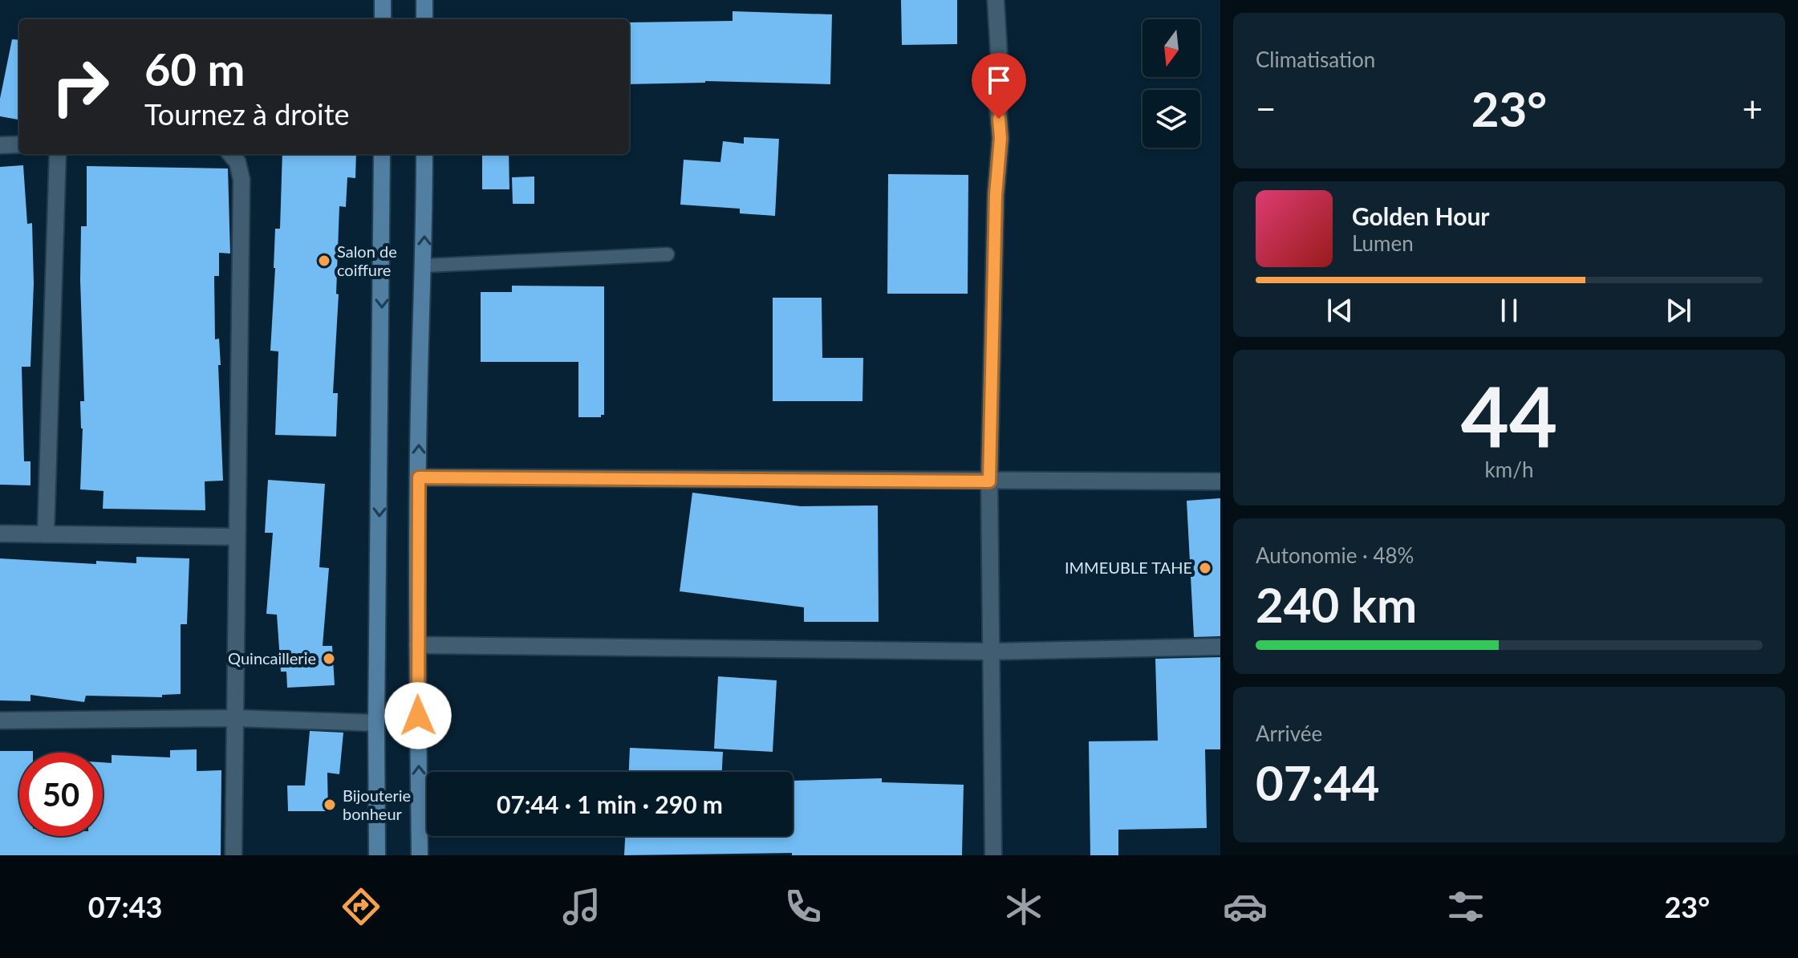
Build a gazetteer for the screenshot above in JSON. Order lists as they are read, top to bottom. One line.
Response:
{"places":["Salon de coiffure","IMMEUBLE TAHE","Quincaillerie","Bijouterie bonheur"],"north":"bottom","page":{"tile":["Climatisation",["44","km/h"],["Autonomie · 48%","240 km"],["Arrivée","07:44"]],"turn":["60 m","Tournez à droite"],"heat":["−","23°","+"],"song":["Golden Hour","Lumen"],"limit":"50","trip":"07:44 · 1 min · 290 m","tabs":["07:43","23°"]}}
